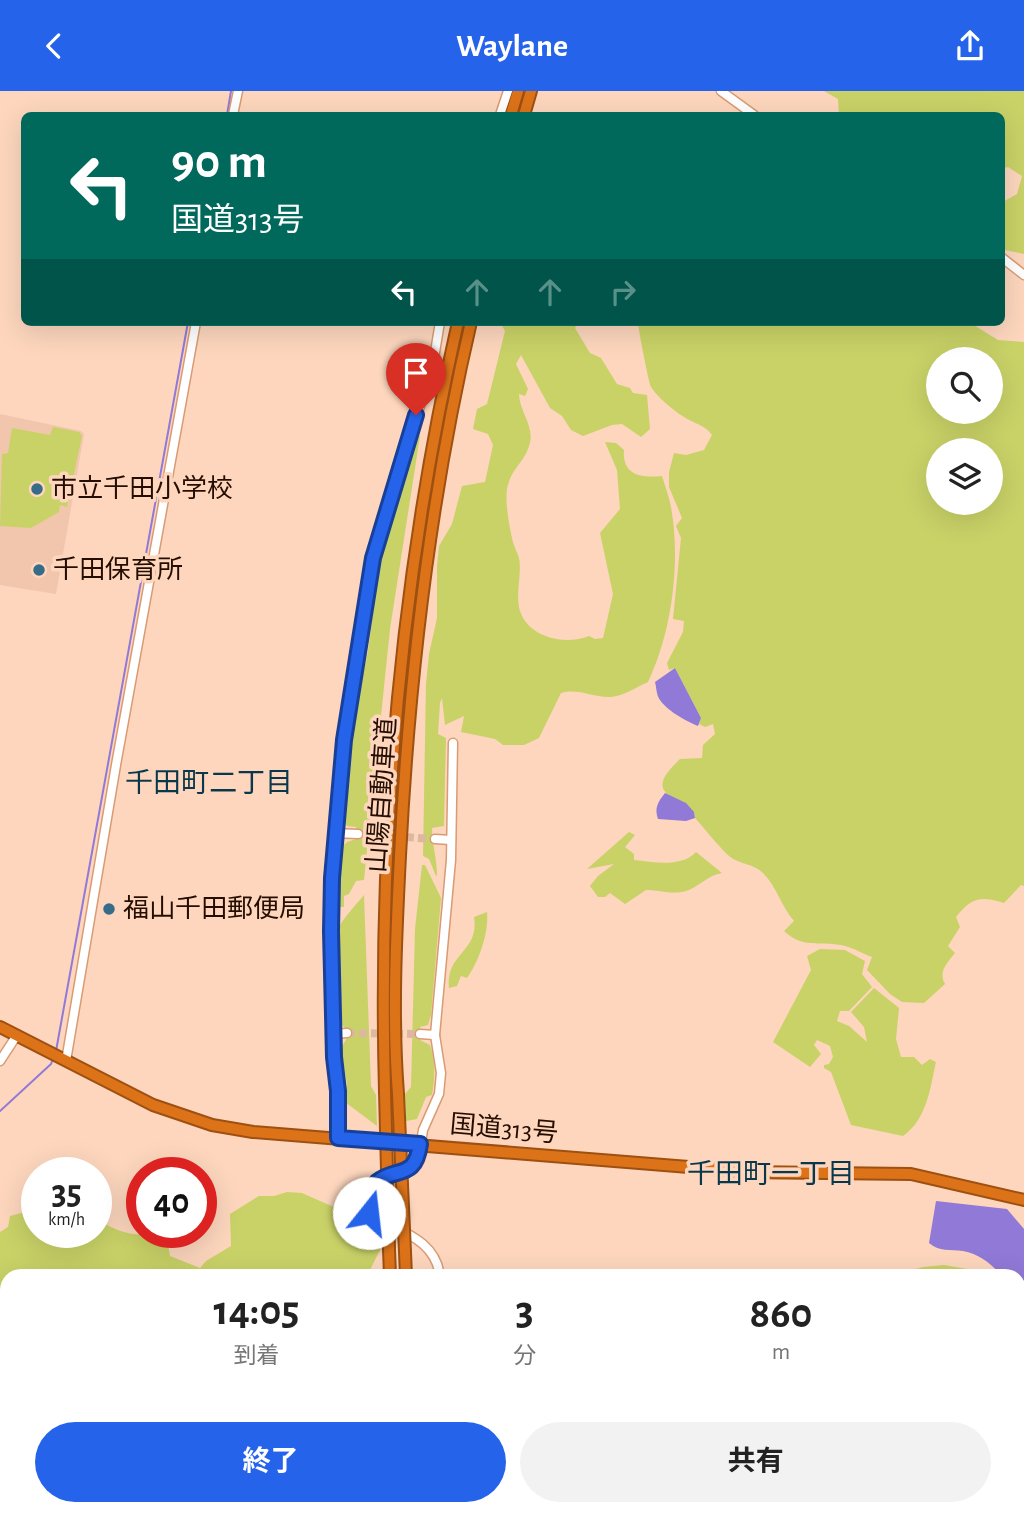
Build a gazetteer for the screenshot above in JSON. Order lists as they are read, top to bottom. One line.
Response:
{"streets":{"highway":["山陽自動車道","国道313号"]},"districts":["千田町二丁目","千田町一丁目"],"places":["市立千田小学校","千田保育所","福山千田郵便局"],"page":{"header":"Waylane","turn":["90 m","国道313号"],"speed":"35 km/h","limit":"40","eta":["14:05","到着","3","分","860","m"],"buttons":["終了","共有"]}}
